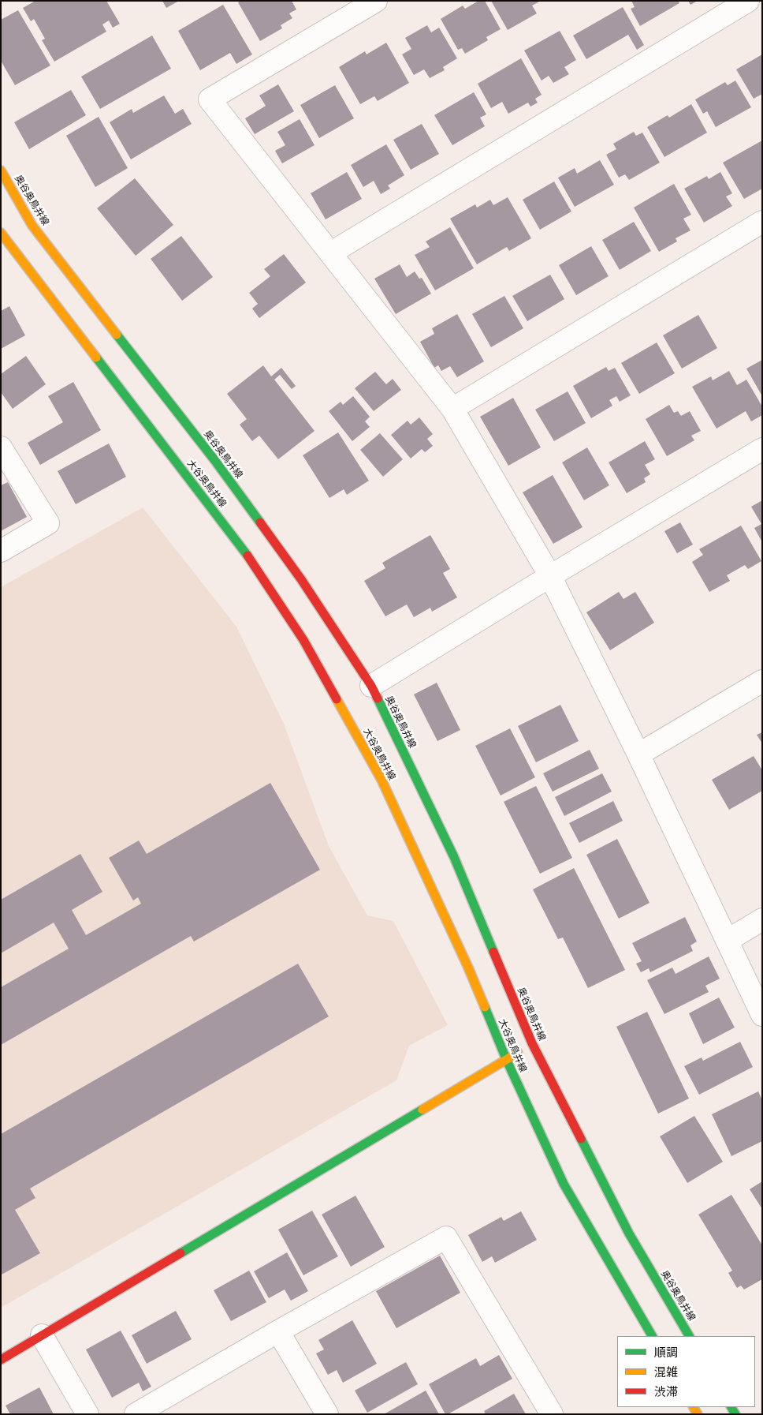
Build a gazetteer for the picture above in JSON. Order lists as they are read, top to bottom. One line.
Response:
{"streets":{"street":["奥谷奥鳥井線","大谷奥鳥井線"]},"legend":["順調","混雑","渋滞"]}
